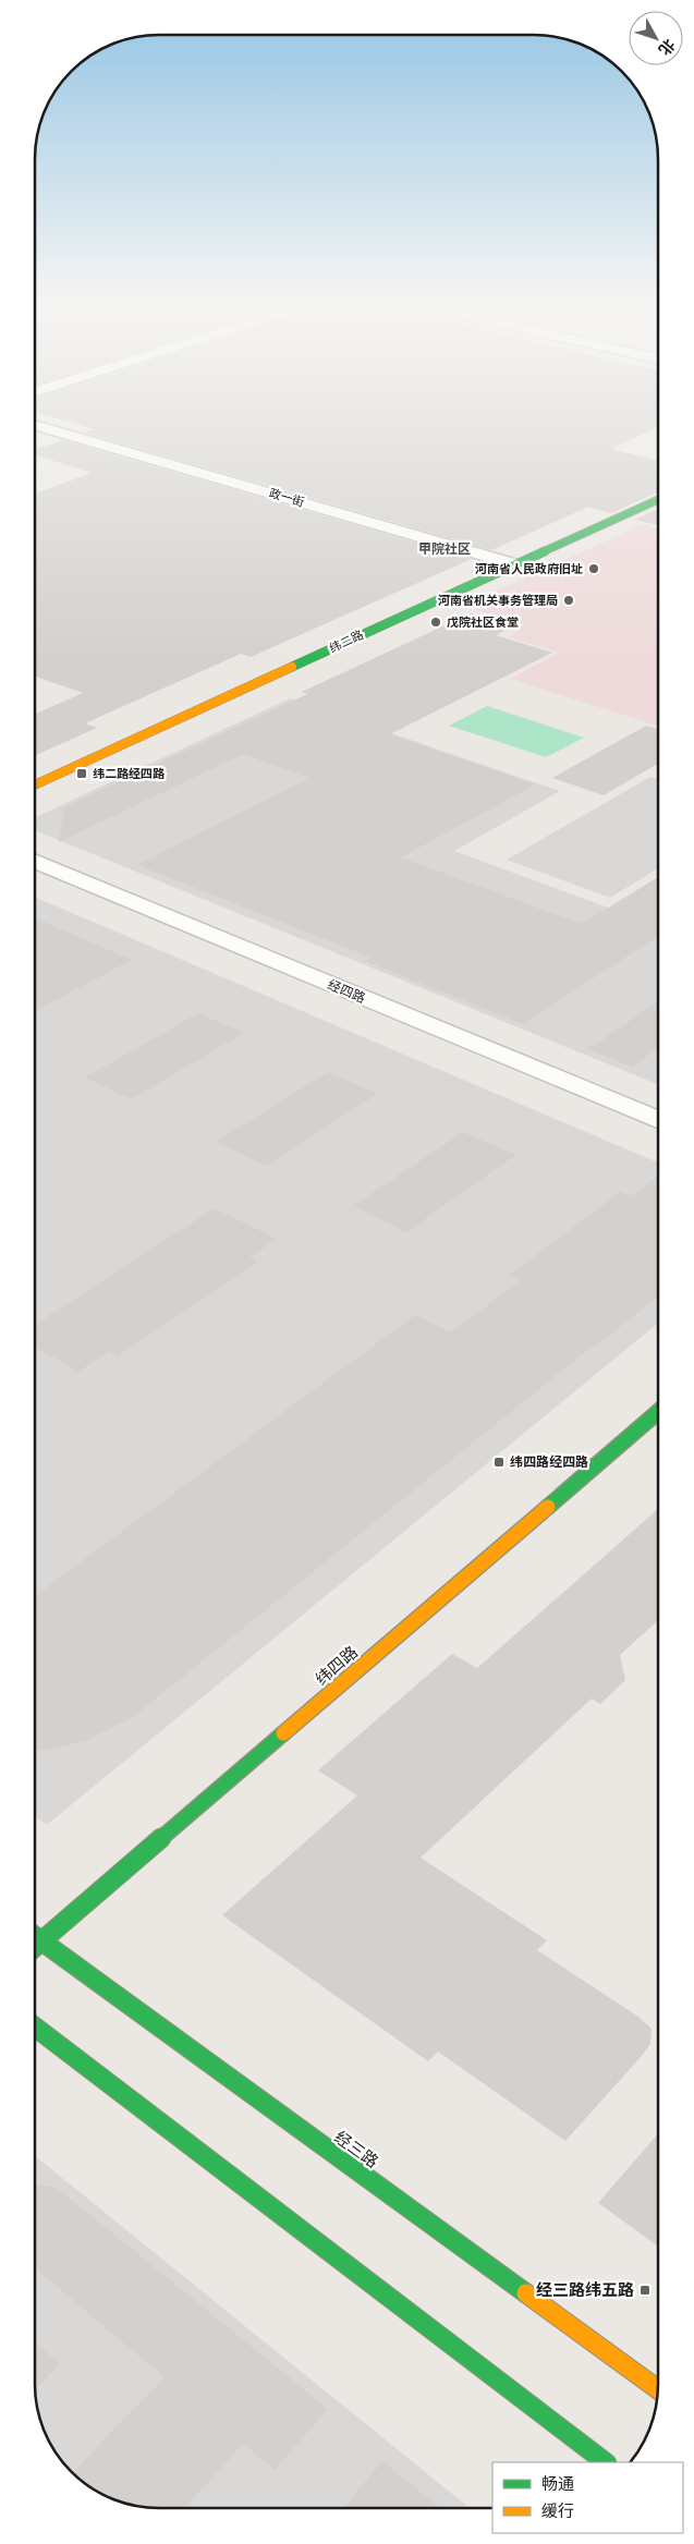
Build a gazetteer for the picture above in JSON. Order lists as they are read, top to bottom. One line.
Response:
{"streets":{"street":["政一街","纬二路","经四路","纬四路","经三路"]},"crossings":[["政一街","纬二路"],["纬四路","经三路"]],"districts":["甲院社区"],"places":{"other":["河南省人民政府旧址","河南省机关事务管理局","戊院社区食堂"],"transit":["纬二路经四路","纬四路经四路","经三路纬五路"]},"legend":["畅通","缓行"],"north":"bottom right"}
